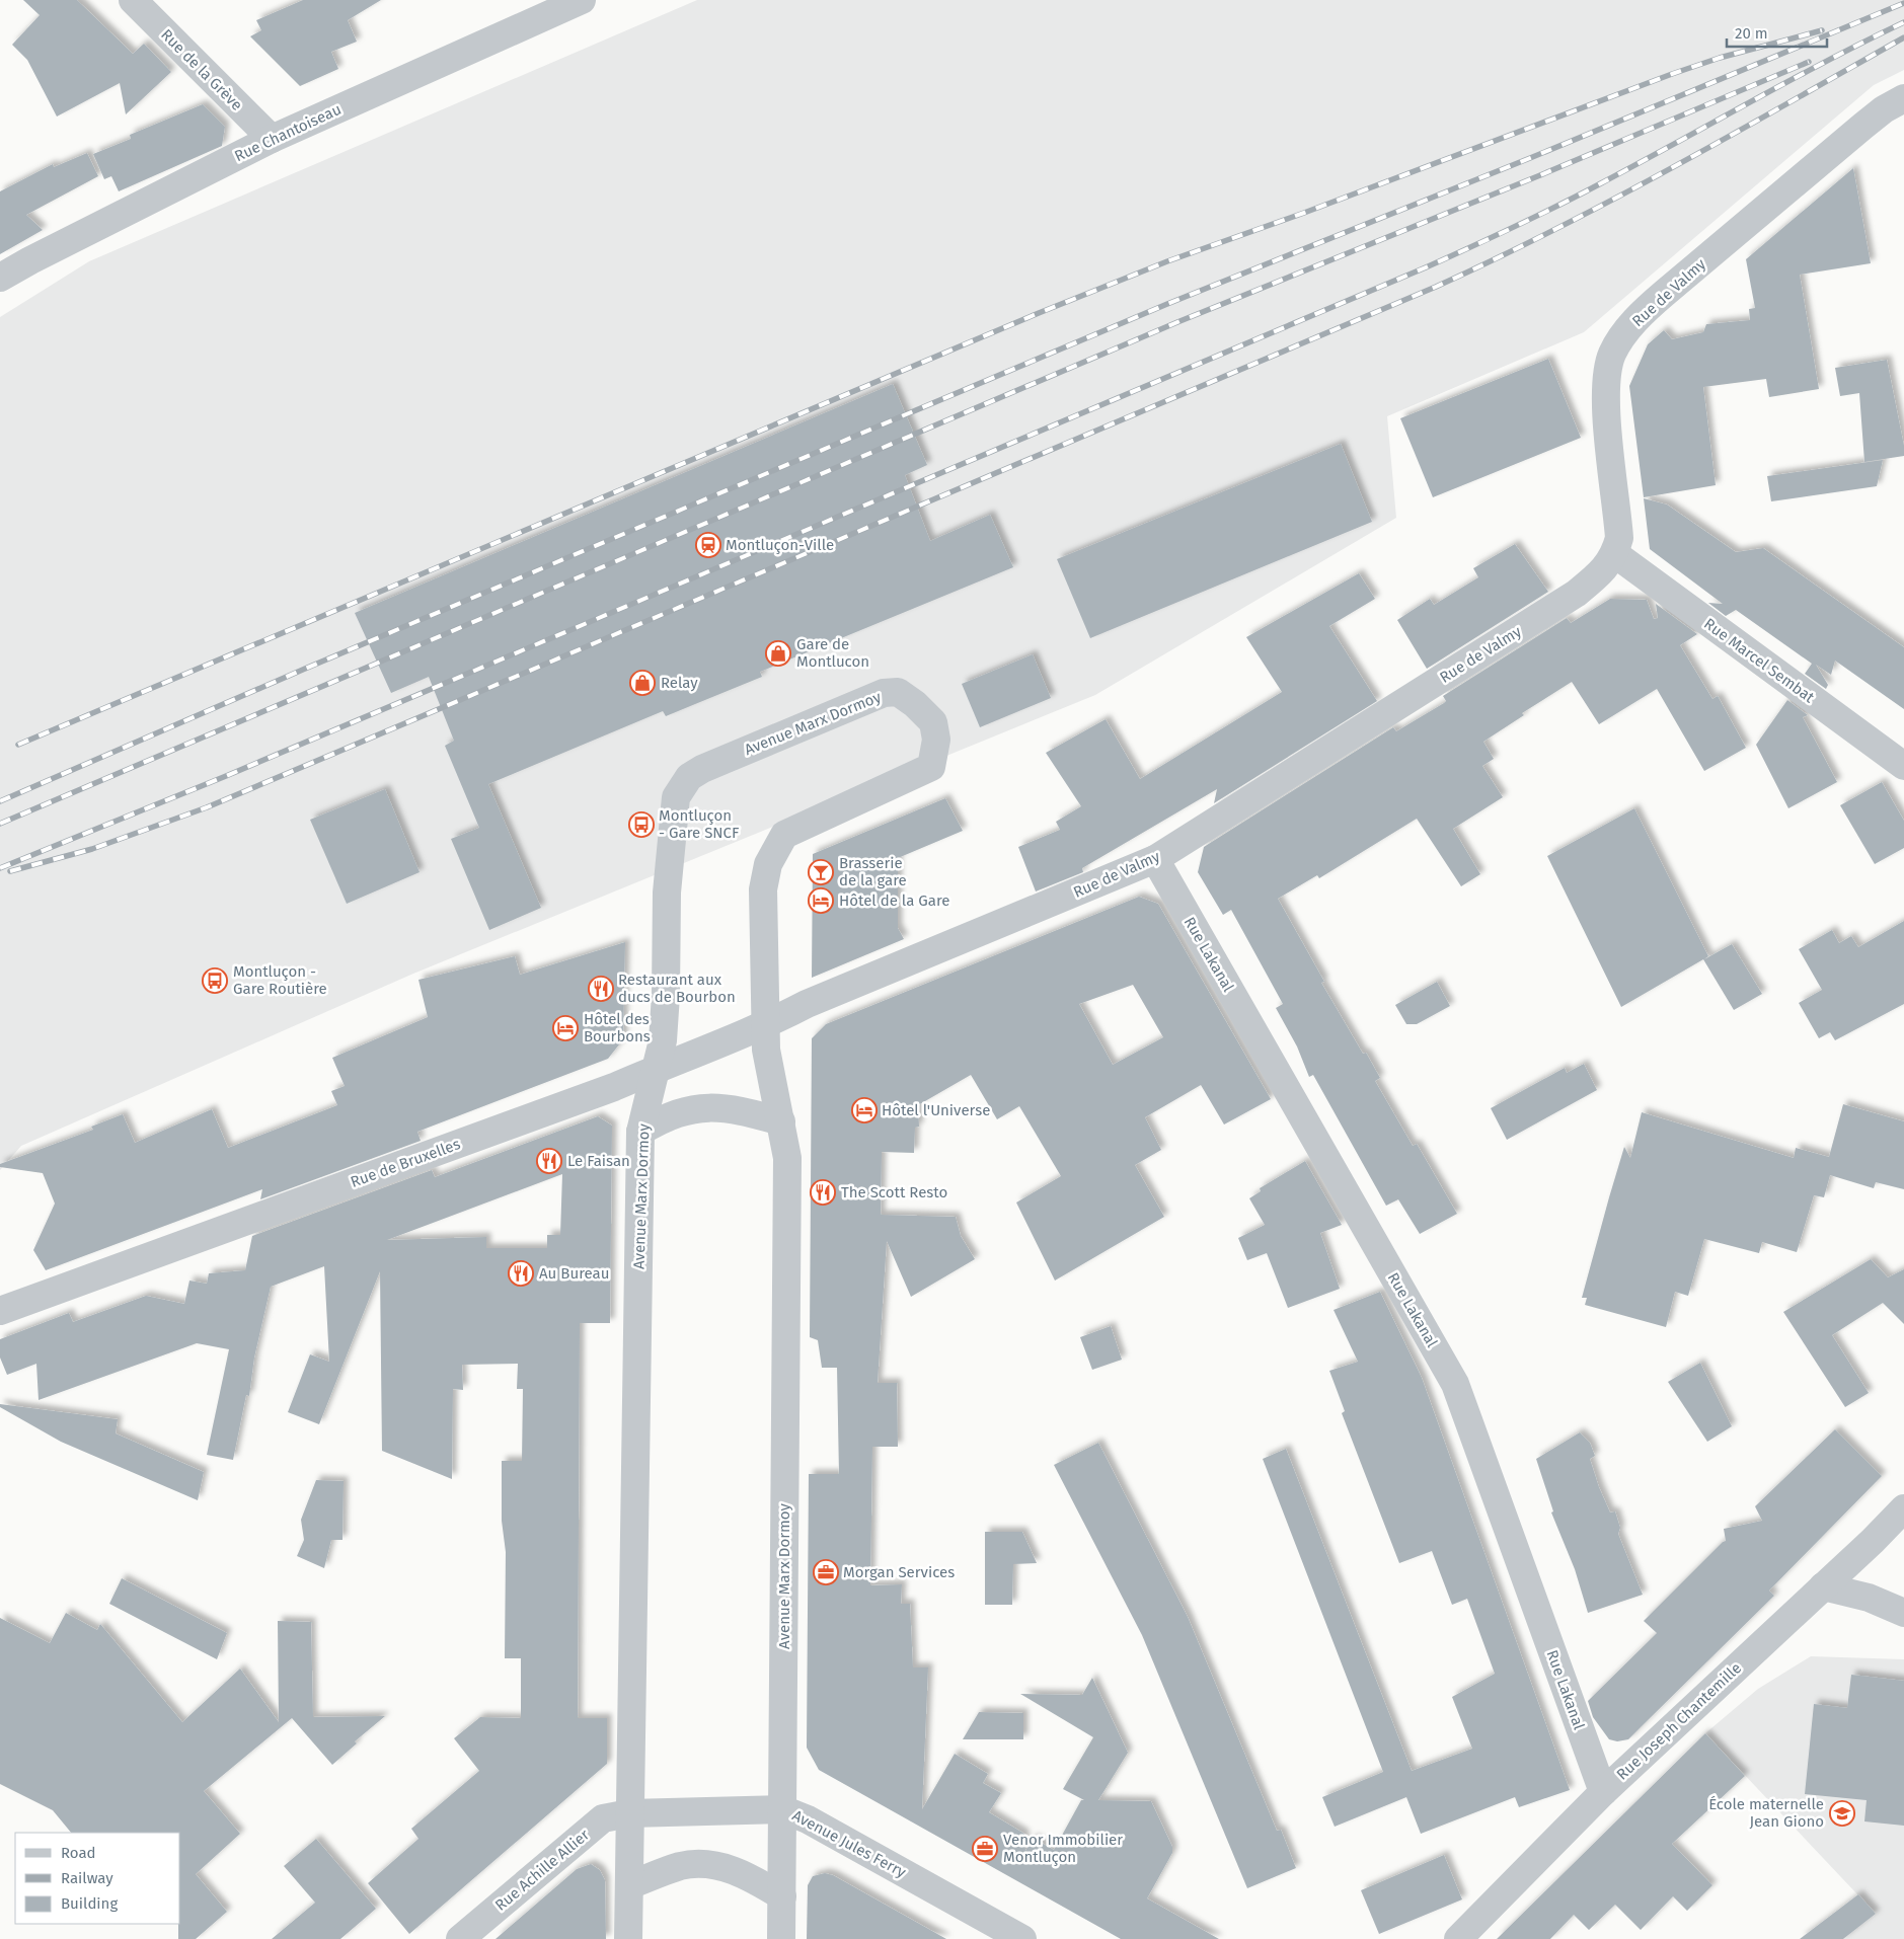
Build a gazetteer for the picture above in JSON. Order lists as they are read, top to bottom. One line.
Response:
{"streets":{"street":["Rue de la Grève","Rue Chantoiseau","Rue de Valmy","Rue Marcel Sembat","Avenue Marx Dormoy","Rue Lakanal","Rue de Bruxelles","Rue Joseph Chantemille","Avenue Jules Ferry","Rue Achille Allier"]},"crossings":[["Rue de la Grève","Rue Chantoiseau"],["Rue de Valmy","Rue Marcel Sembat"],["Rue de Valmy","Rue Lakanal"],["Rue de Valmy","Rue de Bruxelles"],["Avenue Marx Dormoy","Rue de Bruxelles"],["Avenue Marx Dormoy","Avenue Jules Ferry"],["Avenue Marx Dormoy","Rue Achille Allier"],["Rue Lakanal","Rue Joseph Chantemille"],["Avenue Jules Ferry","Rue Achille Allier"]],"places":{"station":["Montluçon-Ville"],"shop":["Gare de Montlucon","Relay"],"bus stop":["Montluçon - Gare SNCF","Montluçon - Gare Routière"],"bar":["Brasserie de la gare"],"hotel":["Hôtel de la Gare","Hôtel des Bourbons","Hôtel l'Universe"],"restaurant":["Restaurant aux ducs de Bourbon","Le Faisan","The Scott Resto","Au Bureau"],"office":["Morgan Services","Venor Immobilier Montluçon"],"school or university":["École maternelle Jean Giono"]},"legend":["Road","Railway","Building"],"scale_bar":"20 m"}
